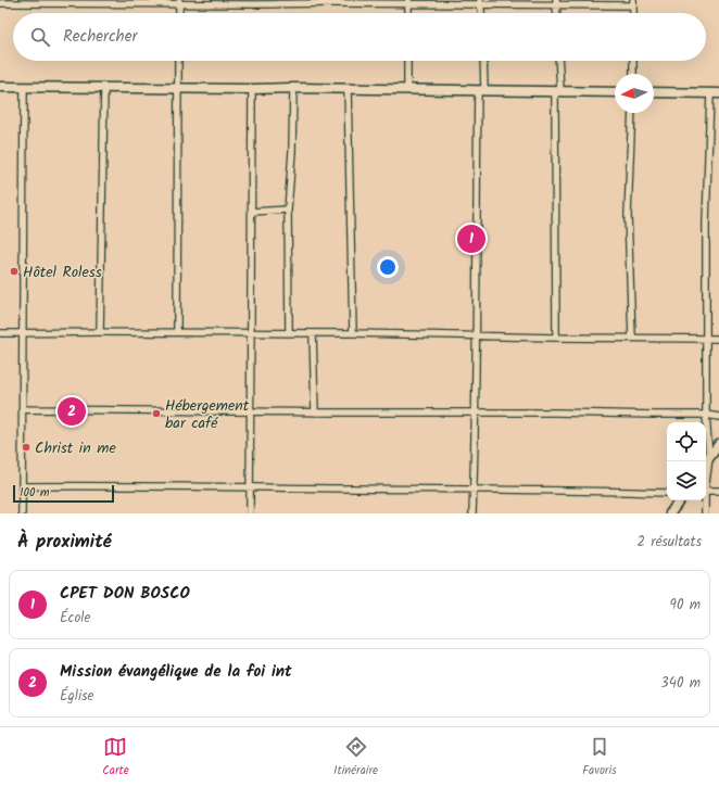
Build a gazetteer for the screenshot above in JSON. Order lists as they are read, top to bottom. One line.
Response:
{"places":["Hôtel Roless","Hébergement bar café","Christ in me"],"scale_bar":"100 m","north":"left","page":{"search":"Rechercher","pins":["1","2"],"scale":"100 m","heading":["À proximité","2 résultats"],"list":[{"mark":"1","name":"CPET DON BOSCO","note":"École","value":"90 m"},{"mark":"2","name":"Mission évangélique de la foi int","note":"Église","value":"340 m"}],"nav":["Carte","Itinéraire","Favoris"]}}
